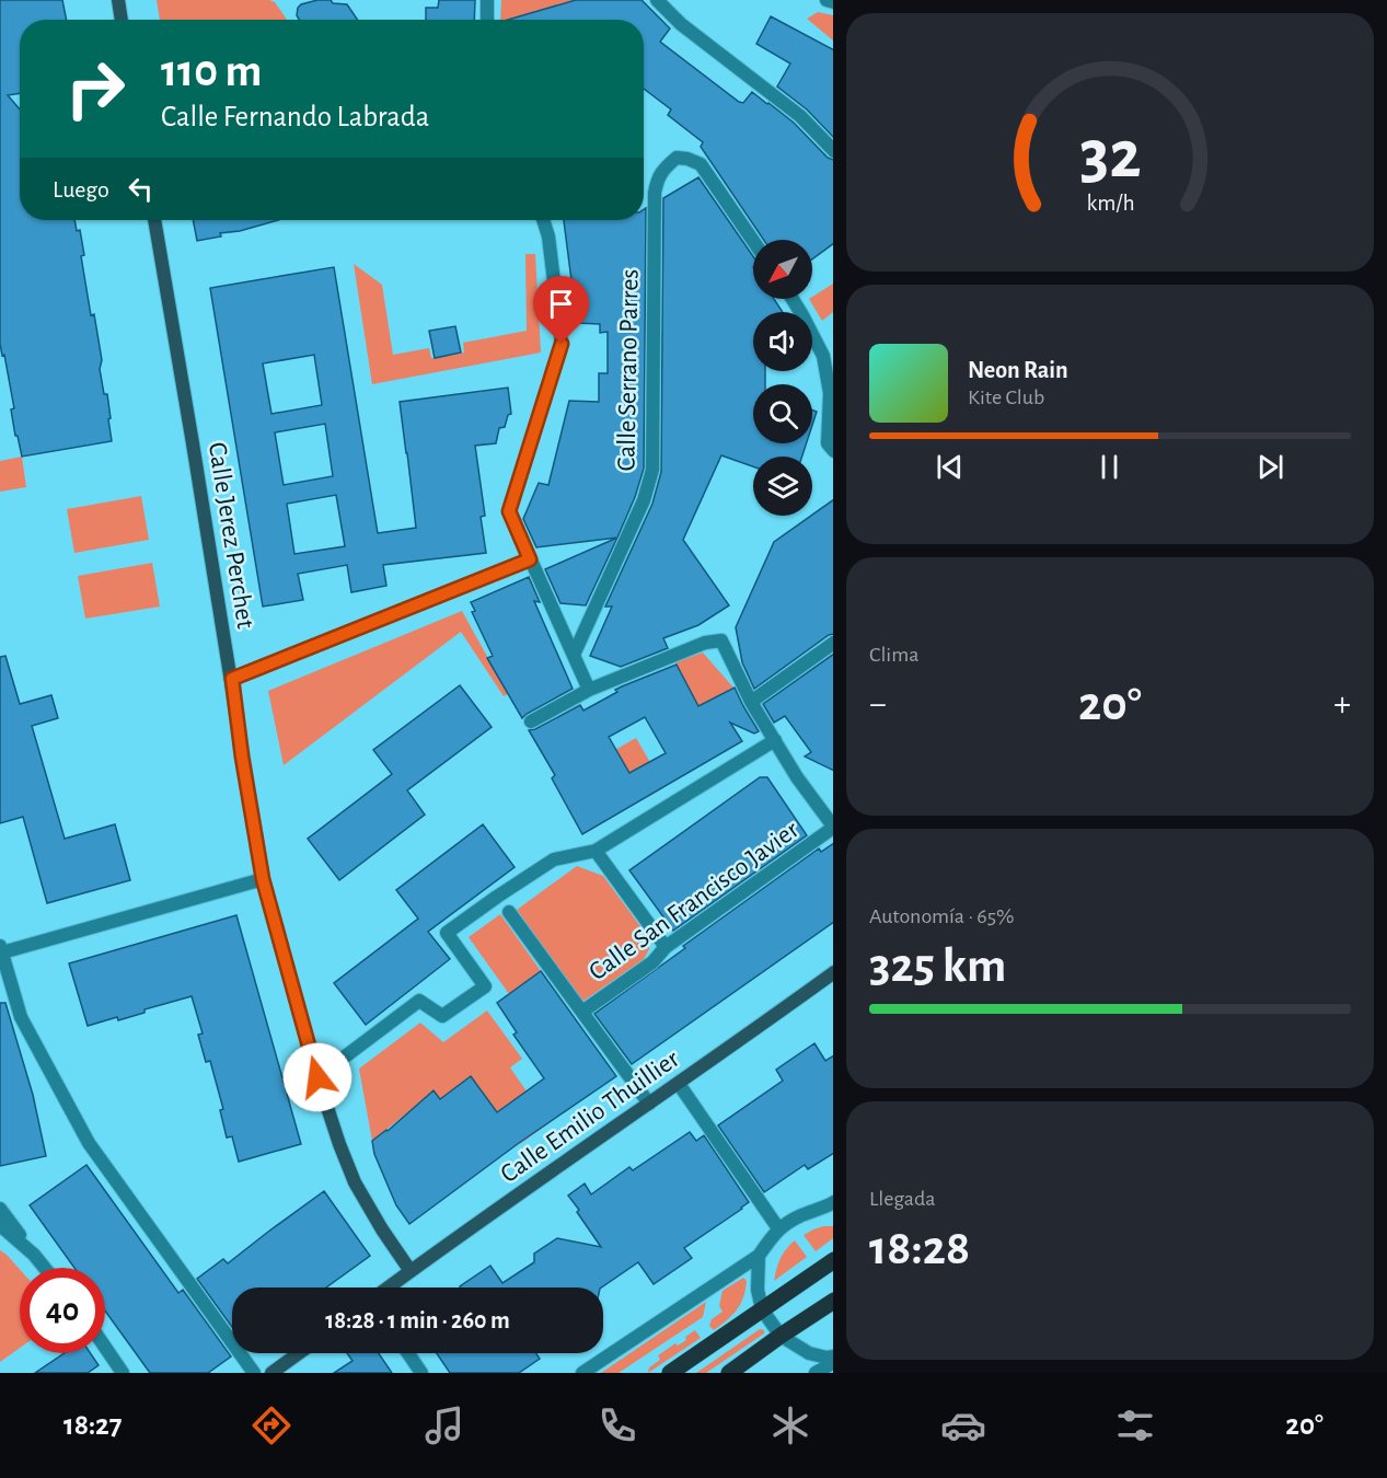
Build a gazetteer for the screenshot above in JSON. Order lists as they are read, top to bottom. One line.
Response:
{"streets":{"street":["Calle Serrano Parres","Calle Jerez Perchet","Calle San Francisco Javier","Calle Emilio Thuillier"]},"crossings":[["Calle Jerez Perchet","Calle Emilio Thuillier"]],"north":"bottom left","page":{"turn":["110 m","Calle Fernando Labrada"],"then":"Luego","song":["Neon Rain","Kite Club"],"tile":["Clima",["Autonomía · 65%","325 km"],["Llegada","18:28"]],"heat":["−","20°","+"],"limit":"40","trip":"18:28 · 1 min · 260 m","tabs":["18:27","20°"],"gauge":["32","km/h"]}}
